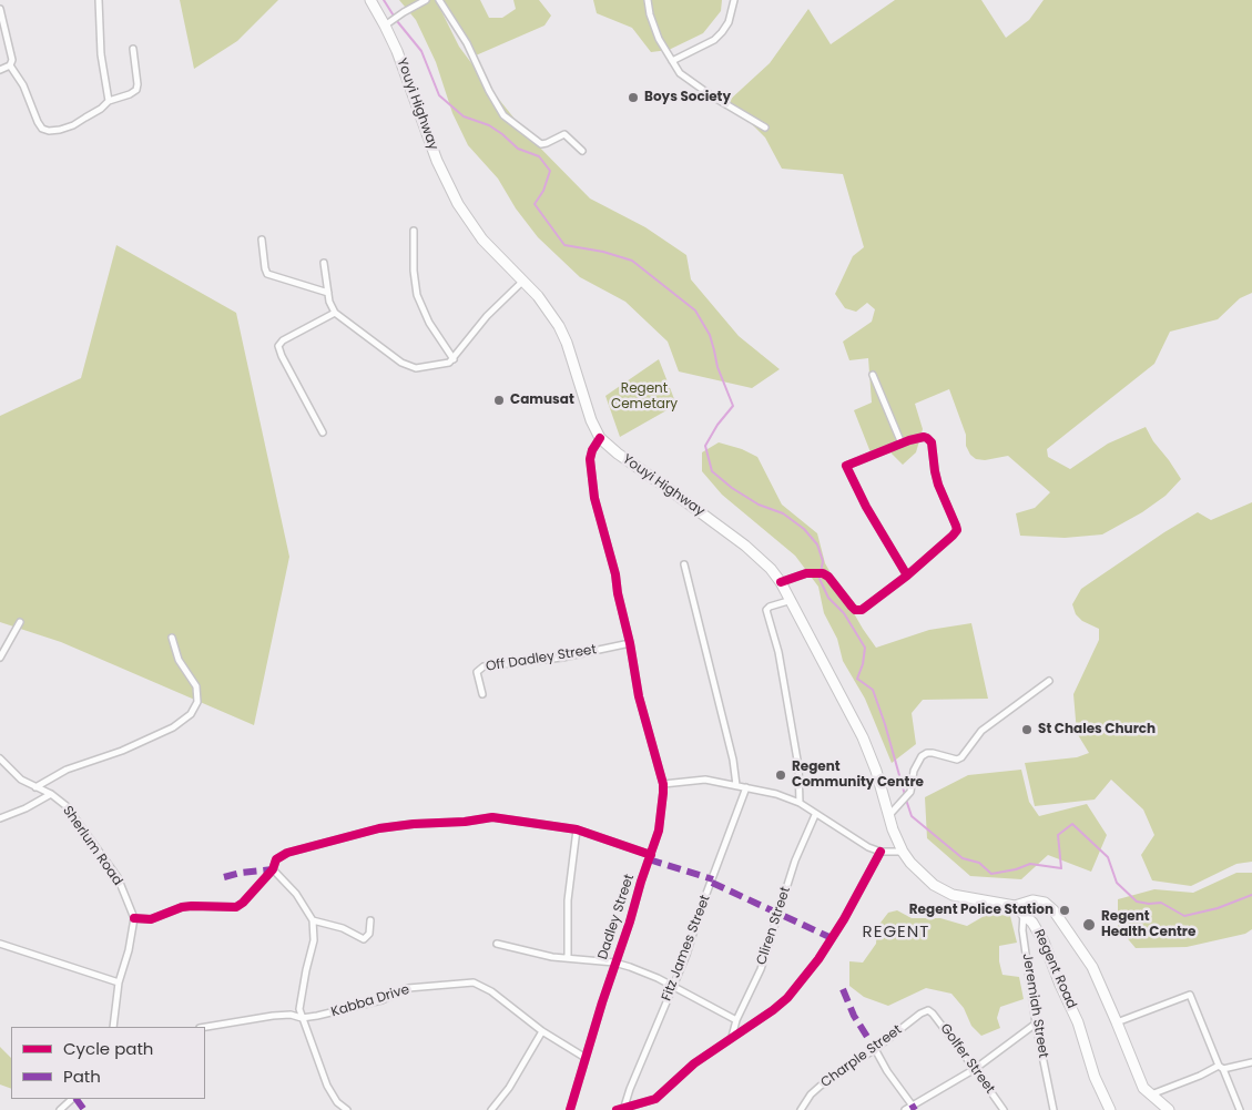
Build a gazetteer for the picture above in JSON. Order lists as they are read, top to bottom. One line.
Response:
{"streets":{"main road":["Youyi Highway","Regent Road"],"street":["Off Dadley Street","Sherlum Road","Dadley Street","Cliren Street","Fitz James Street","Kabba Drive","Jeremiah Street","Charple Street","Golfer Street"]},"crossings":[["Youyi Highway","Dadley Street"],["Youyi Highway","Regent Road"],["Off Dadley Street","Dadley Street"],["Dadley Street","Kabba Drive"],["Regent Road","Jeremiah Street"],["Charple Street","Golfer Street"]],"districts":["REGENT"],"parks":["Regent Cemetary"],"places":["Boys Society","Camusat","St Chales Church","Regent Community Centre","Regent Police Station","Regent Health Centre"],"legend":["Cycle path","Path"]}
